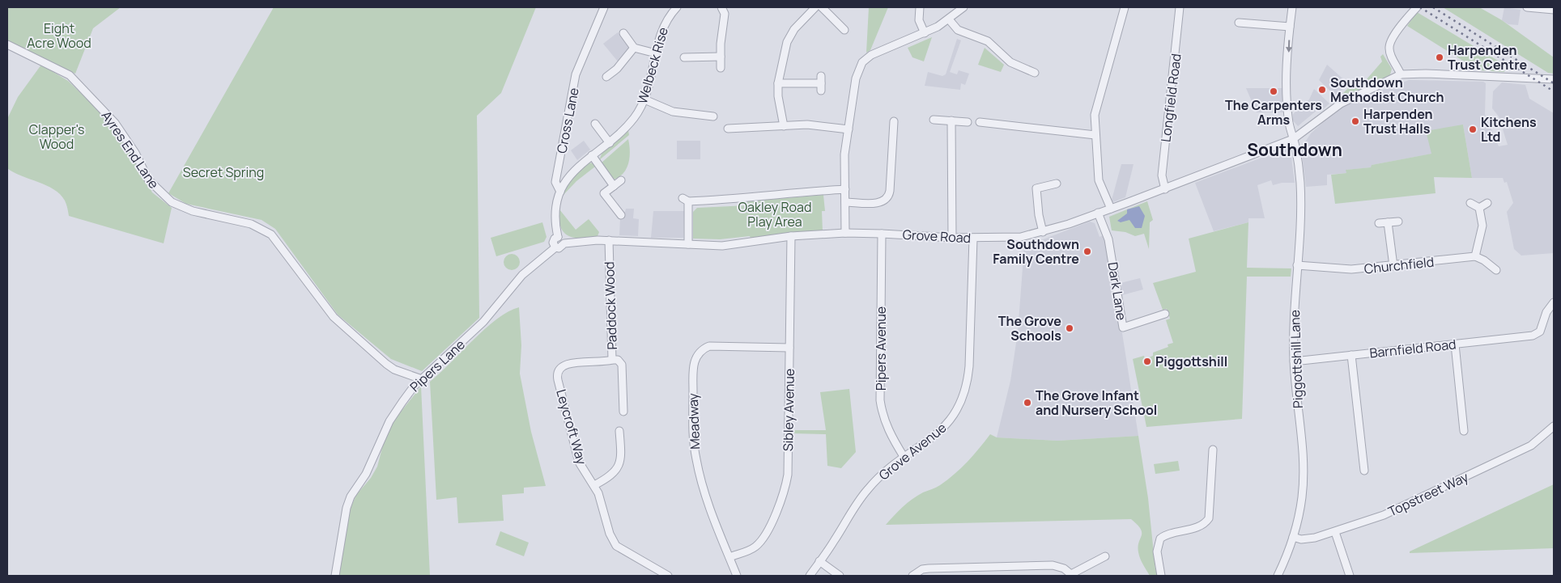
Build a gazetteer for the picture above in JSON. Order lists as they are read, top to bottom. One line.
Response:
{"streets":{"street":["Welbeck Rise","Longfield Road","Cross Lane","Ayres End Lane","Grove Road","Churchfield","Dark Lane","Paddock Wood","Pipers Avenue","Barnfield Road","Piggottshill Lane","Pipers Lane","Sibley Avenue","Meadway","Leycroft Way","Grove Avenue","Topstreet Way"]},"crossings":[["Welbeck Rise","Cross Lane"],["Longfield Road","Grove Road"],["Cross Lane","Grove Road"],["Cross Lane","Pipers Lane"],["Ayres End Lane","Pipers Lane"],["Grove Road","Dark Lane"],["Grove Road","Paddock Wood"],["Grove Road","Pipers Avenue"],["Grove Road","Piggottshill Lane"],["Grove Road","Pipers Lane"],["Grove Road","Sibley Avenue"],["Grove Road","Grove Avenue"],["Churchfield","Piggottshill Lane"],["Paddock Wood","Leycroft Way"],["Pipers Avenue","Grove Avenue"],["Barnfield Road","Piggottshill Lane"],["Piggottshill Lane","Topstreet Way"],["Sibley Avenue","Meadway"]],"districts":["Southdown"],"parks":["Eight Acre Wood","Clapper's Wood","Secret Spring","Oakley Road Play Area"],"places":["Harpenden Trust Centre","Southdown Methodist Church","The Carpenters Arms","Harpenden Trust Halls","Kitchens Ltd","Southdown Family Centre","The Grove Schools","Piggottshill","The Grove Infant and Nursery School"]}
